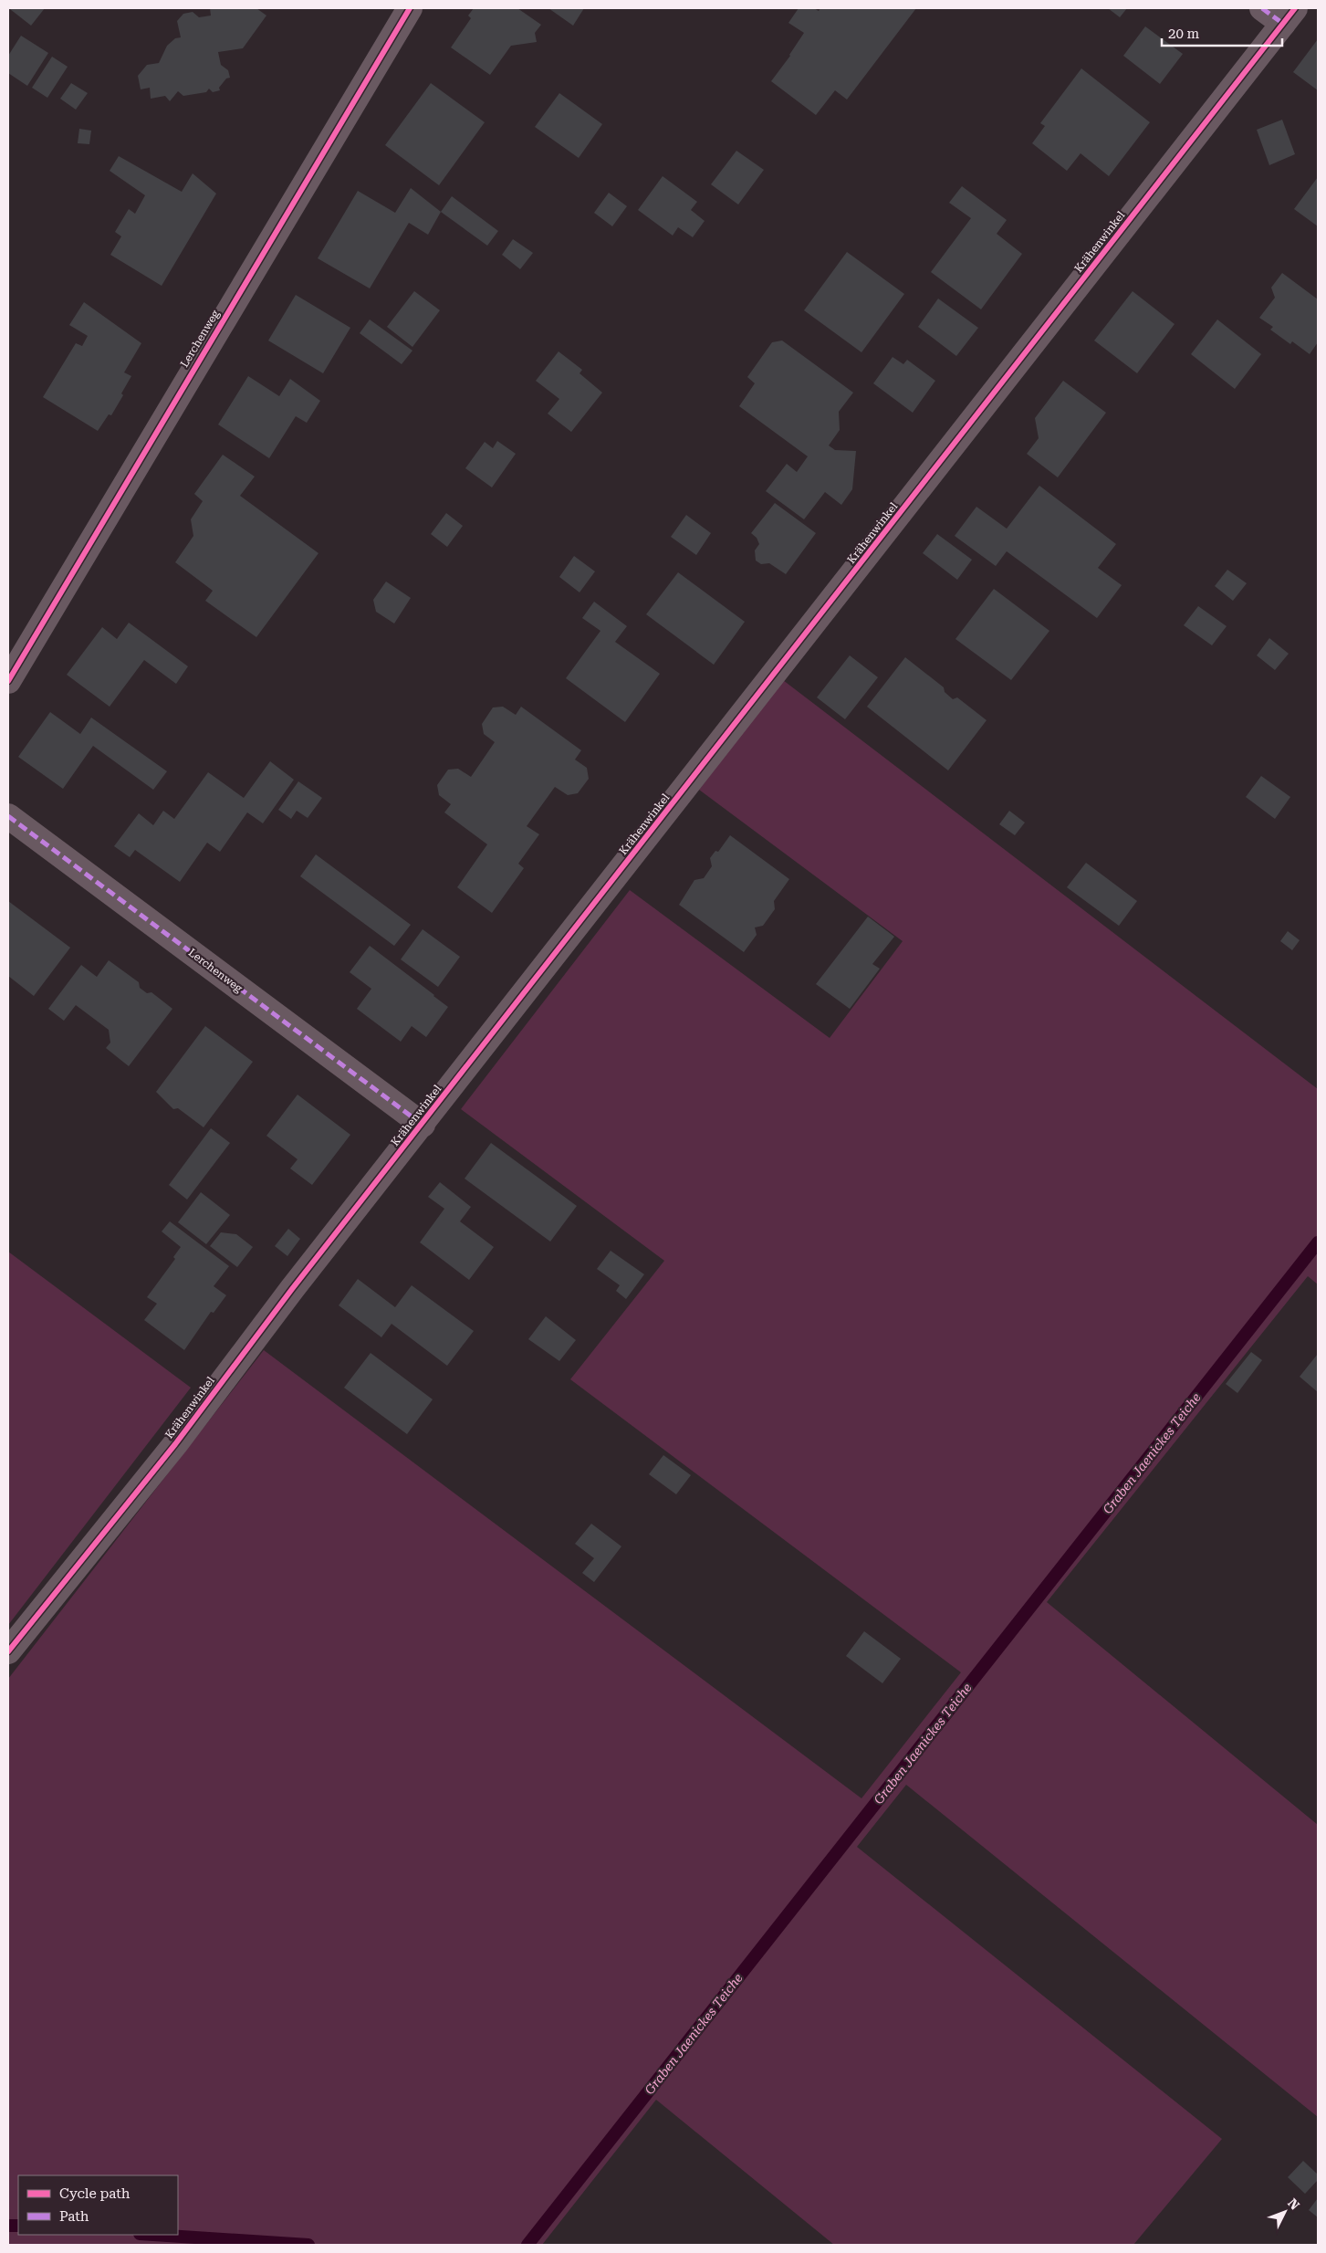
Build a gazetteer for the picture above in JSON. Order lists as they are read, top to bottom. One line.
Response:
{"streets":{"street":["Krähenwinkel","Lerchenweg"]},"crossings":[["Krähenwinkel","Lerchenweg"]],"water":["Graben Jaenickes Teiche"],"legend":["Cycle path","Path"],"scale_bar":"20 m","north":"top right"}
